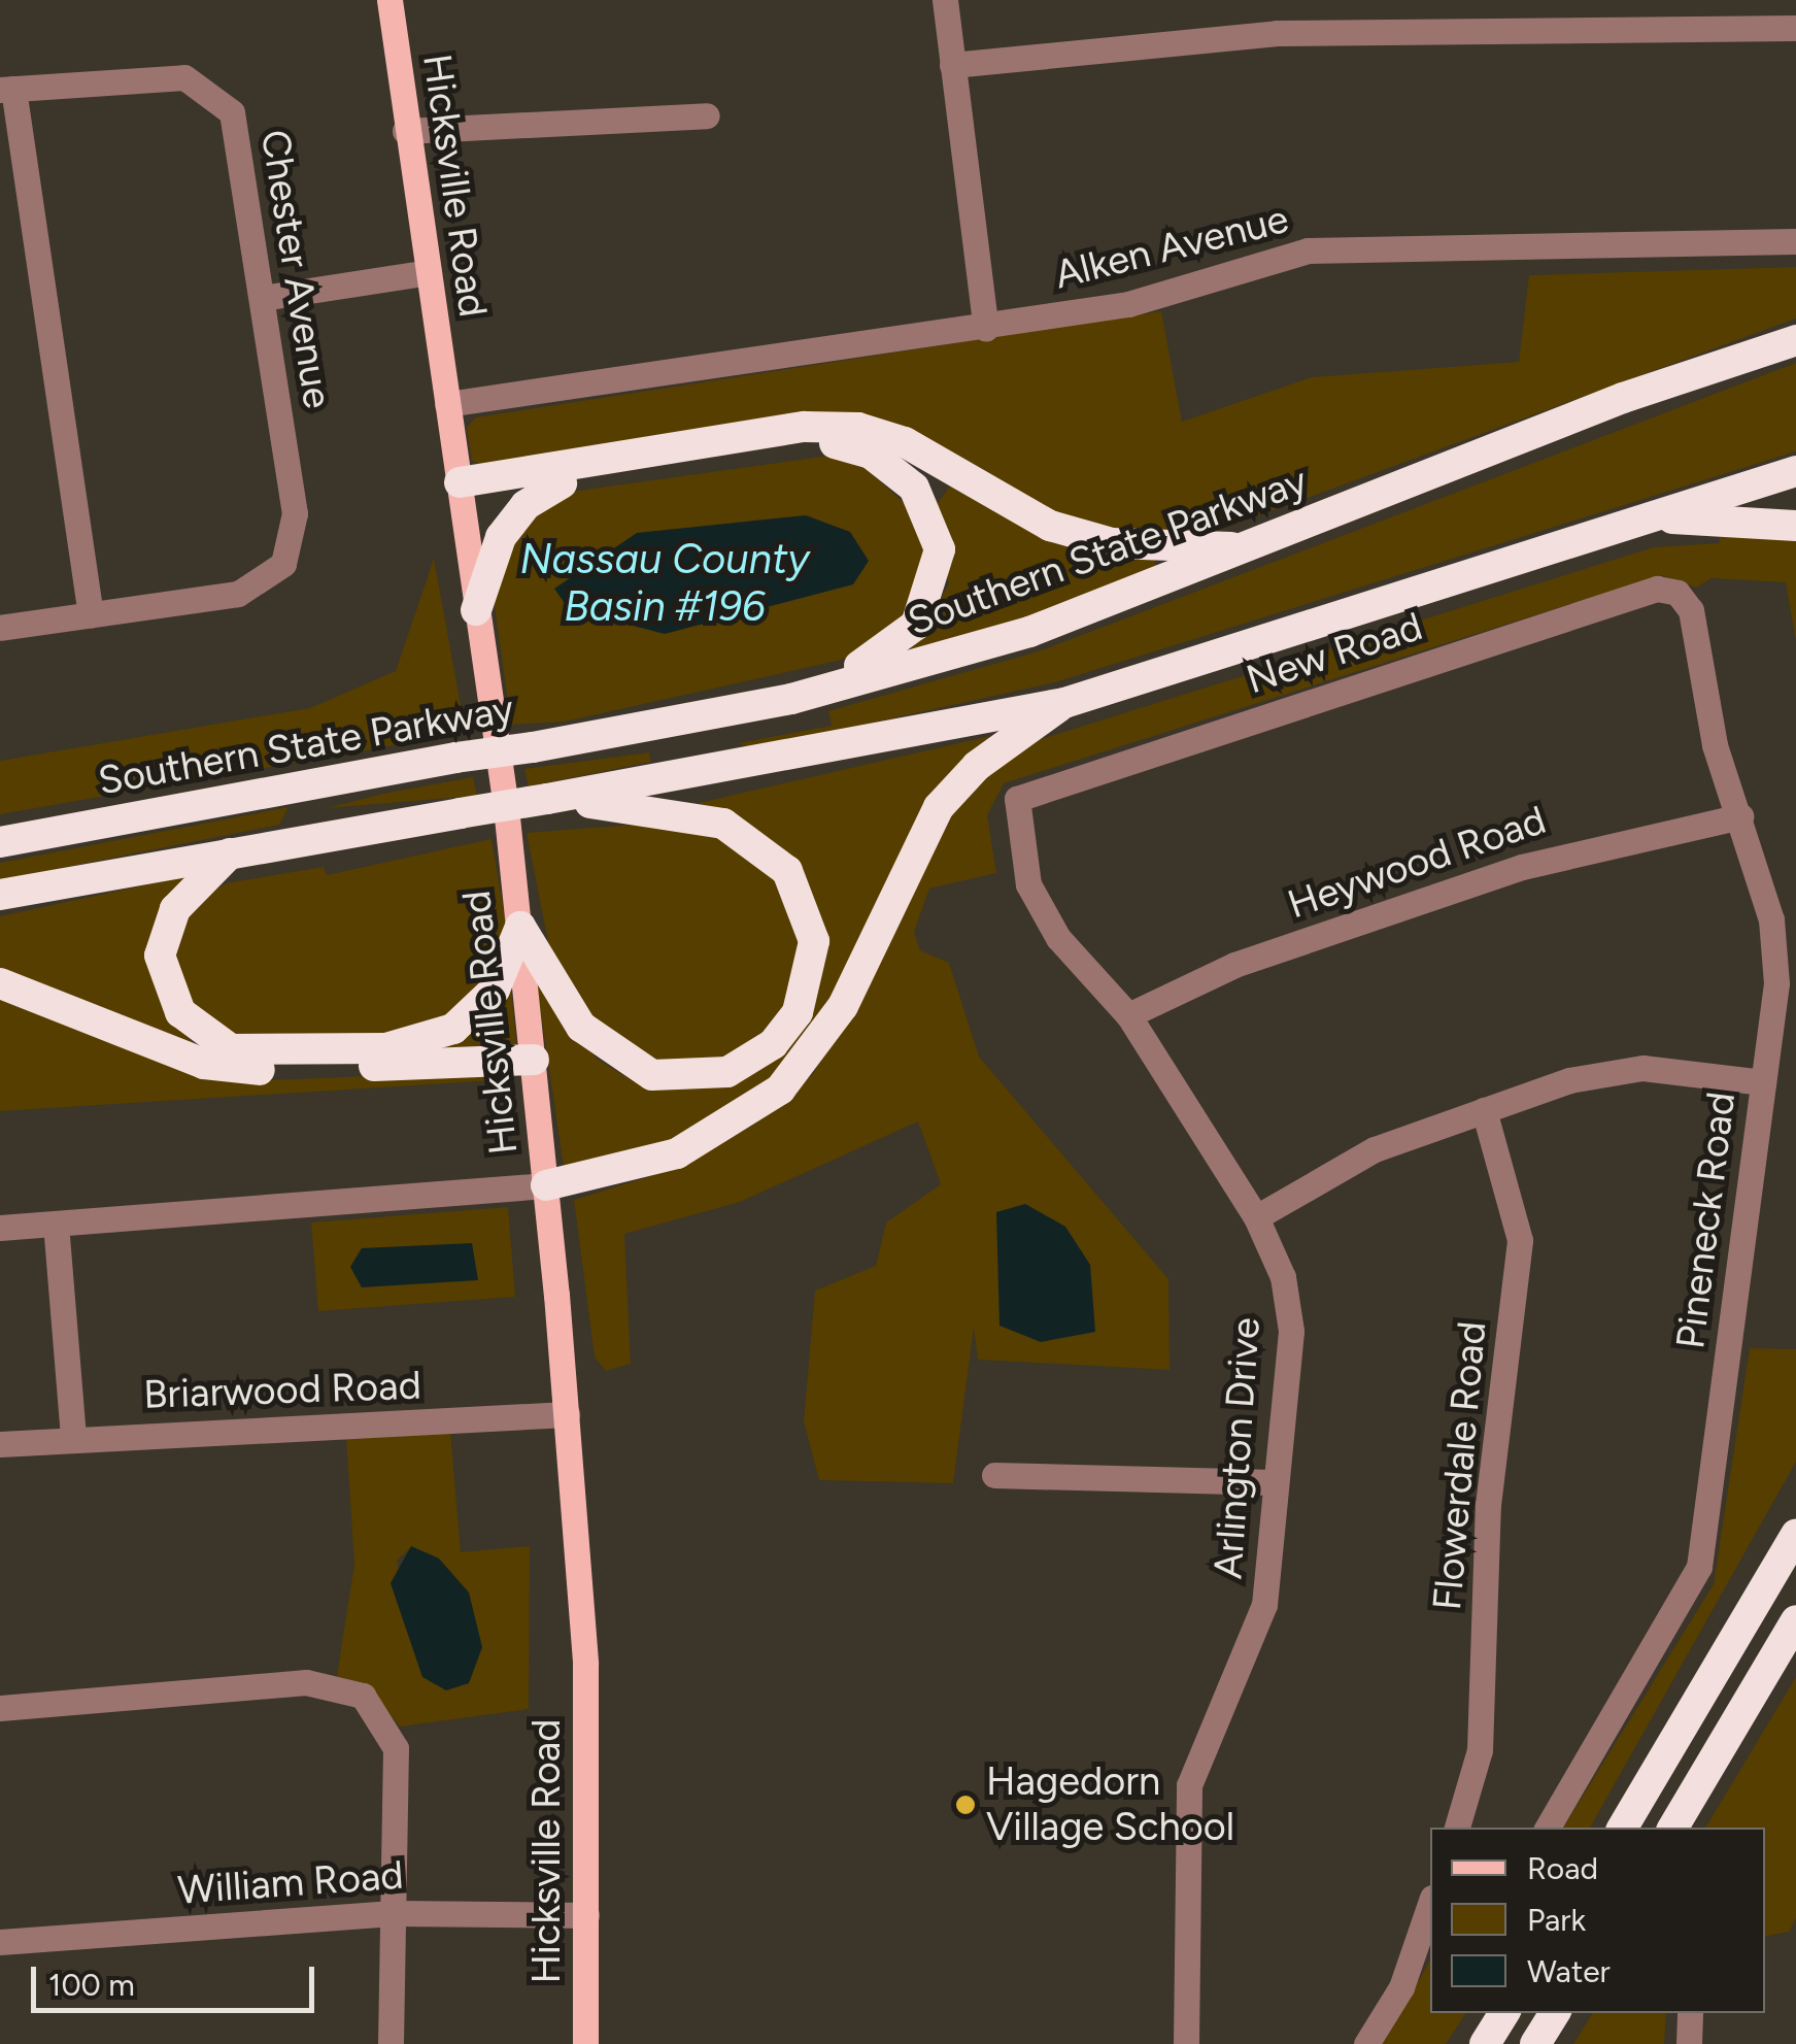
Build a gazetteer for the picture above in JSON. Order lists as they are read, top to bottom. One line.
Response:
{"streets":{"highway":["Southern State Parkway"],"main road":["Hicksville Road"],"street":["Alken Avenue","Chester Avenue","New Road","Heywood Road","Pineneck Road","Briarwood Road","Arlington Drive","Flowerdale Road","William Road"]},"crossings":[["Hicksville Road","Alken Avenue"],["Hicksville Road","Briarwood Road"],["Hicksville Road","William Road"],["New Road","Pineneck Road"],["New Road","Arlington Drive"],["Heywood Road","Pineneck Road"],["Heywood Road","Arlington Drive"]],"water":["Nassau County Basin #196"],"places":["Hagedorn Village School"],"legend":["Road","Park","Water"],"scale_bar":"100 m"}
